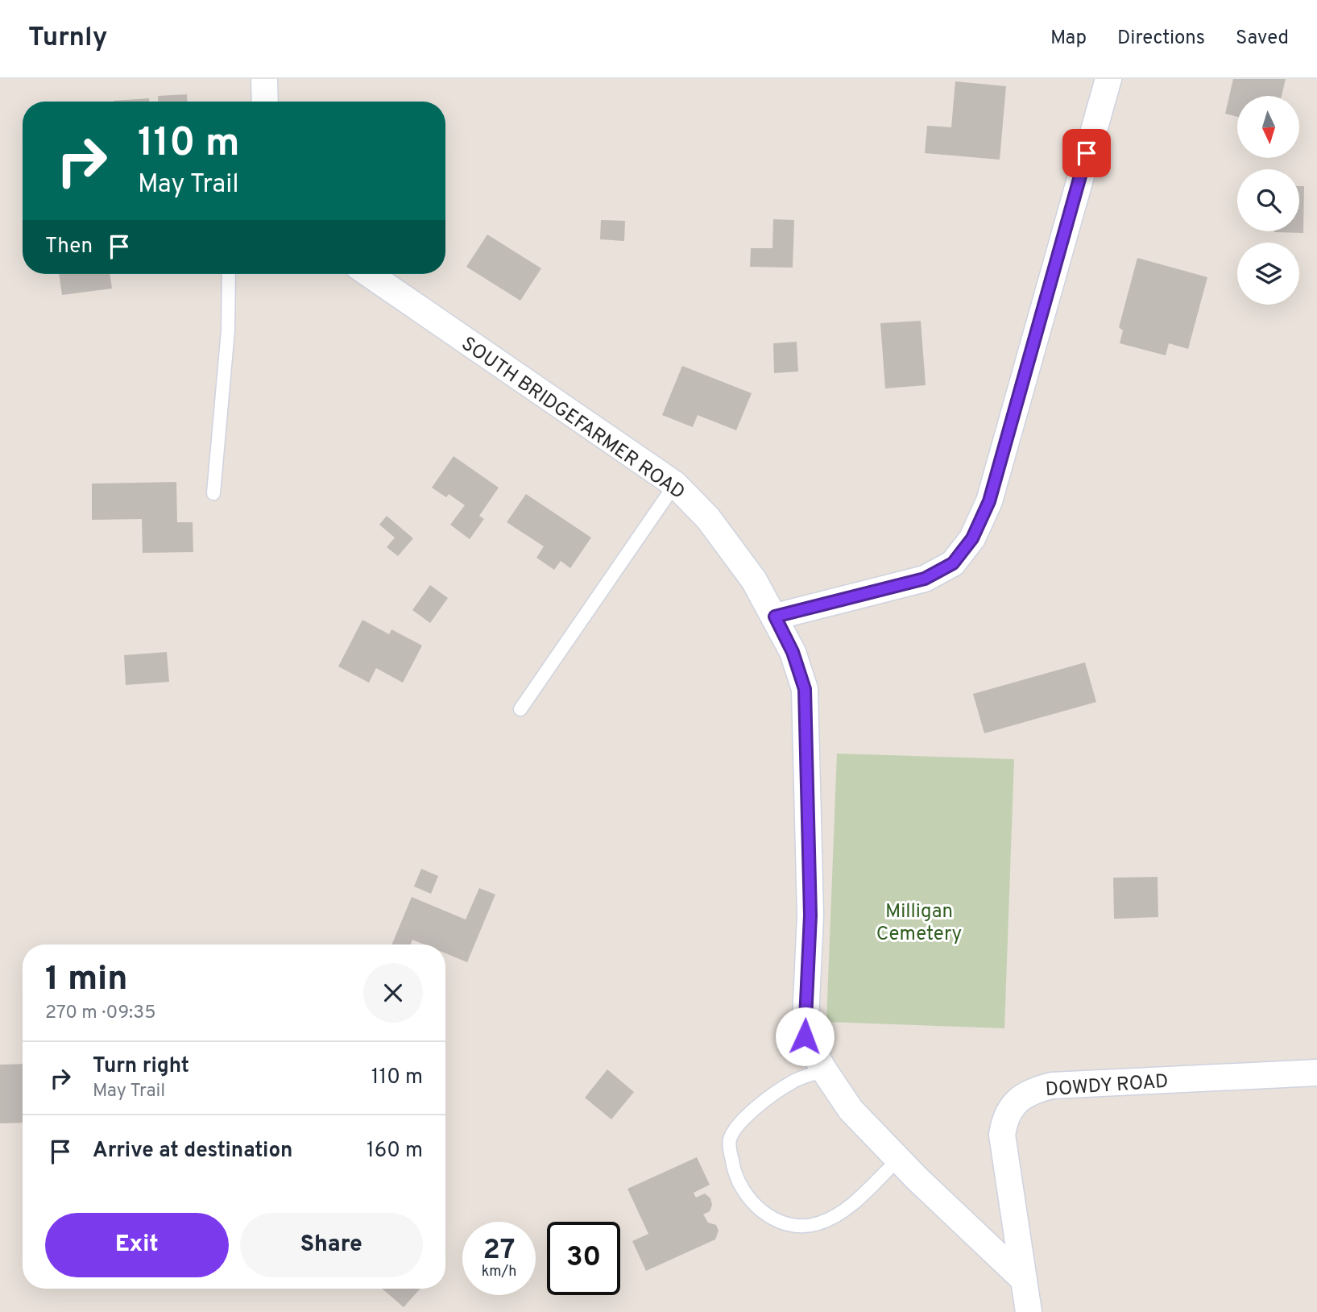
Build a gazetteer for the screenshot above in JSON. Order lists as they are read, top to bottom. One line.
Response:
{"streets":{"street":["SOUTH BRIDGEFARMER ROAD","DOWDY ROAD"]},"crossings":[["SOUTH BRIDGEFARMER ROAD","DOWDY ROAD"]],"parks":["Milligan Cemetery"],"north":"bottom","page":{"header":"Turnly","nav":["Map","Directions","Saved"],"turn":["110 m","May Trail"],"then":"Then","heading":["1 min","270 m · 09:35"],"list":[{"name":"Turn right","note":"May Trail","value":"110 m"},{"name":"Arrive at destination","value":"160 m"}],"buttons":["Exit","Share"],"speed":"27 km/h","limit":"30"}}
